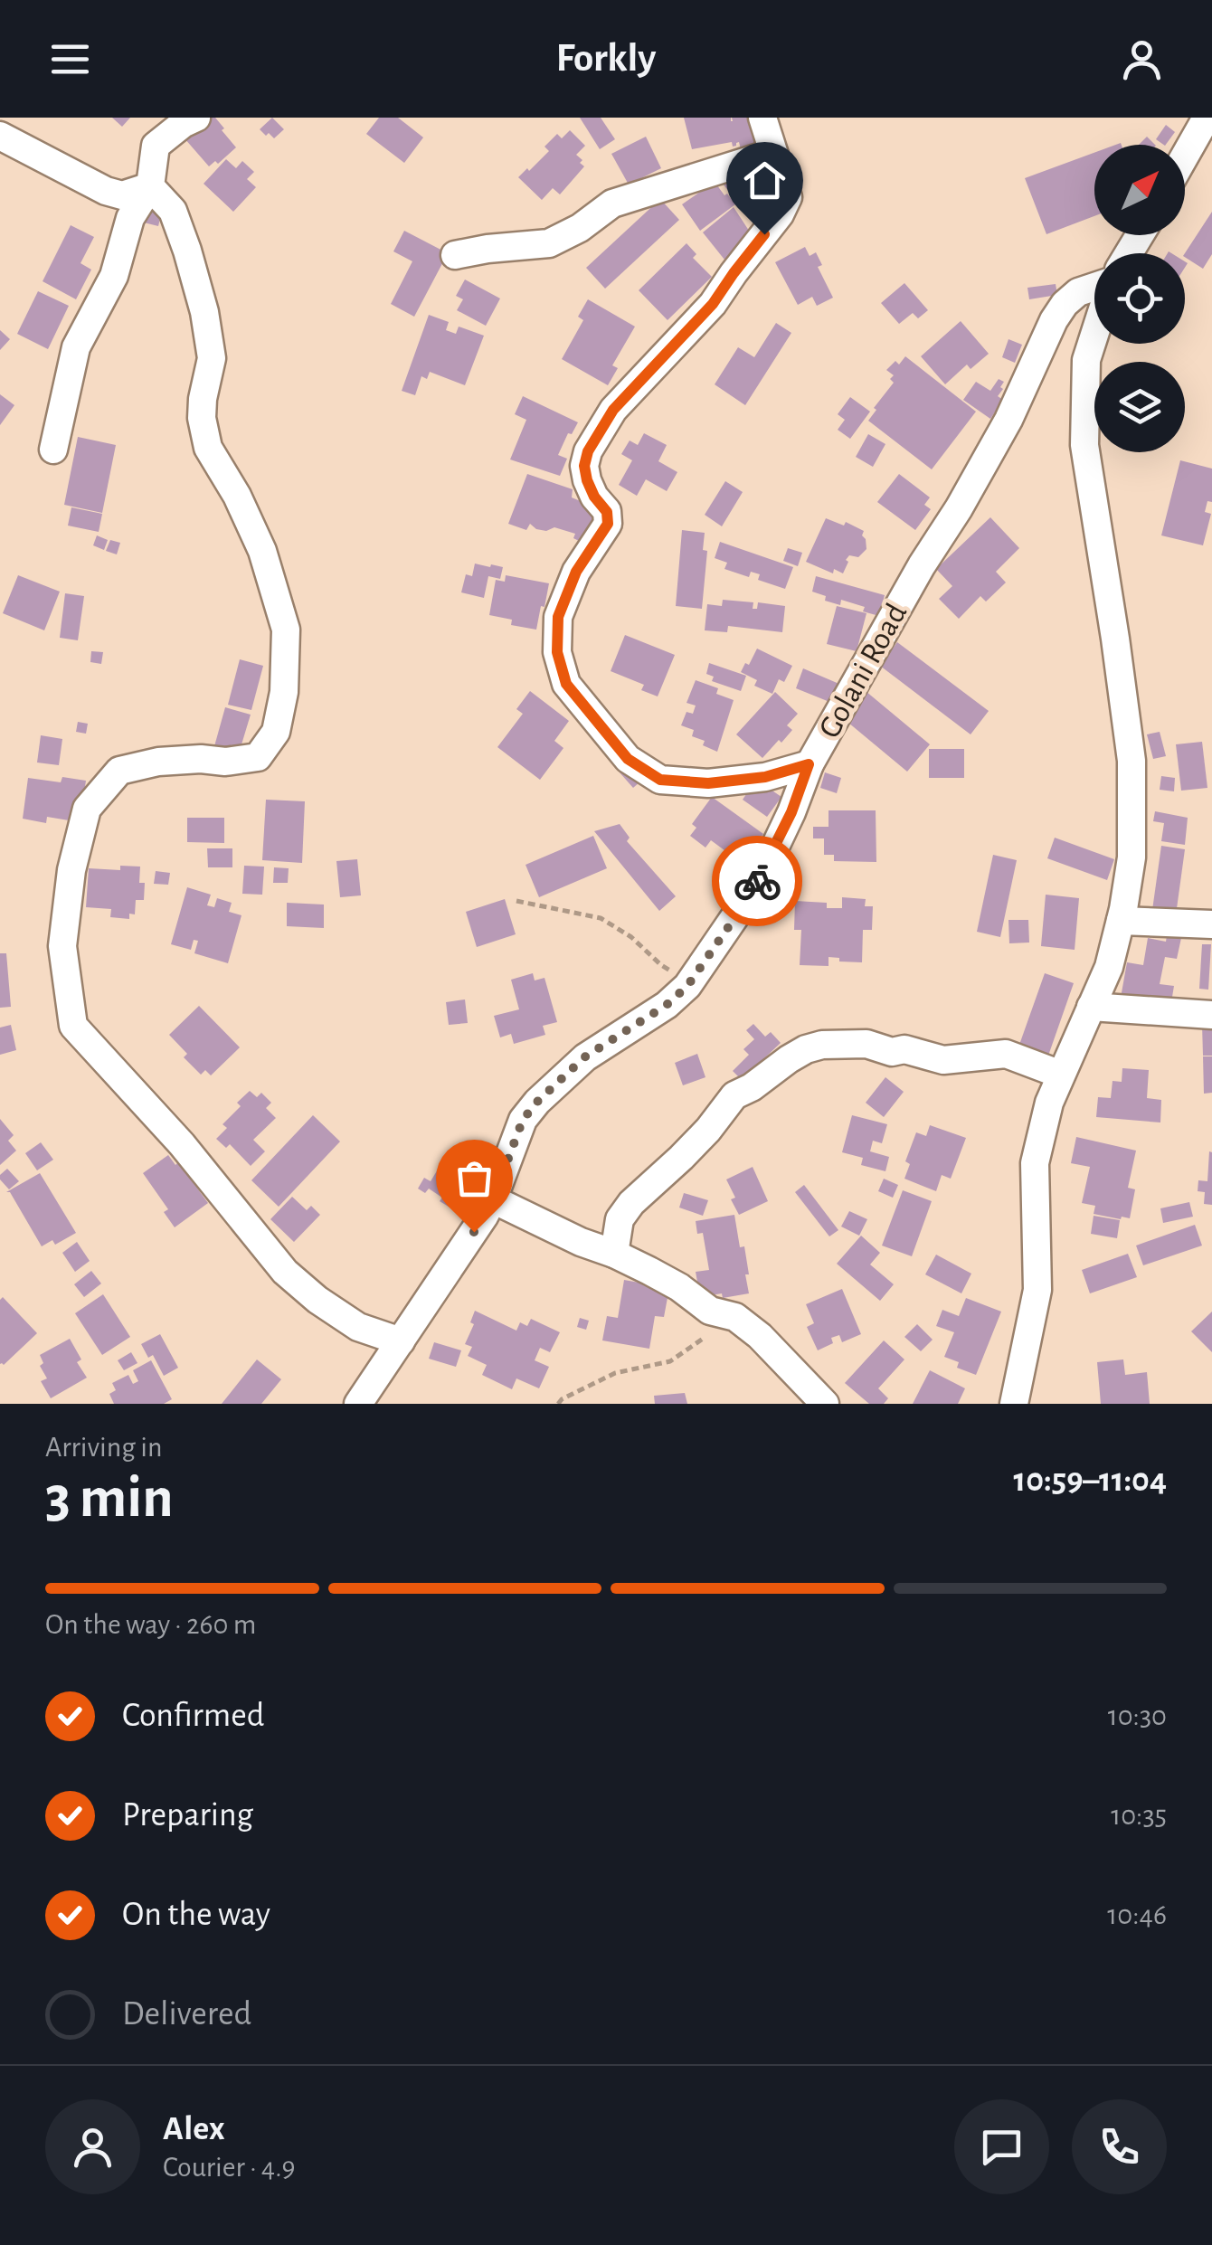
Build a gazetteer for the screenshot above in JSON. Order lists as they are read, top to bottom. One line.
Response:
{"streets":{"street":["Golani Road"]},"north":"top right","page":{"header":"Forkly","heading":["3 min","Arriving in","10:59–11:04"],"panel":["Alex","Courier · 4.9"],"bar":"On the way · 260 m","list":[["Confirmed","10:30"],["Preparing","10:35"],["On the way","10:46"],"Delivered"]}}
